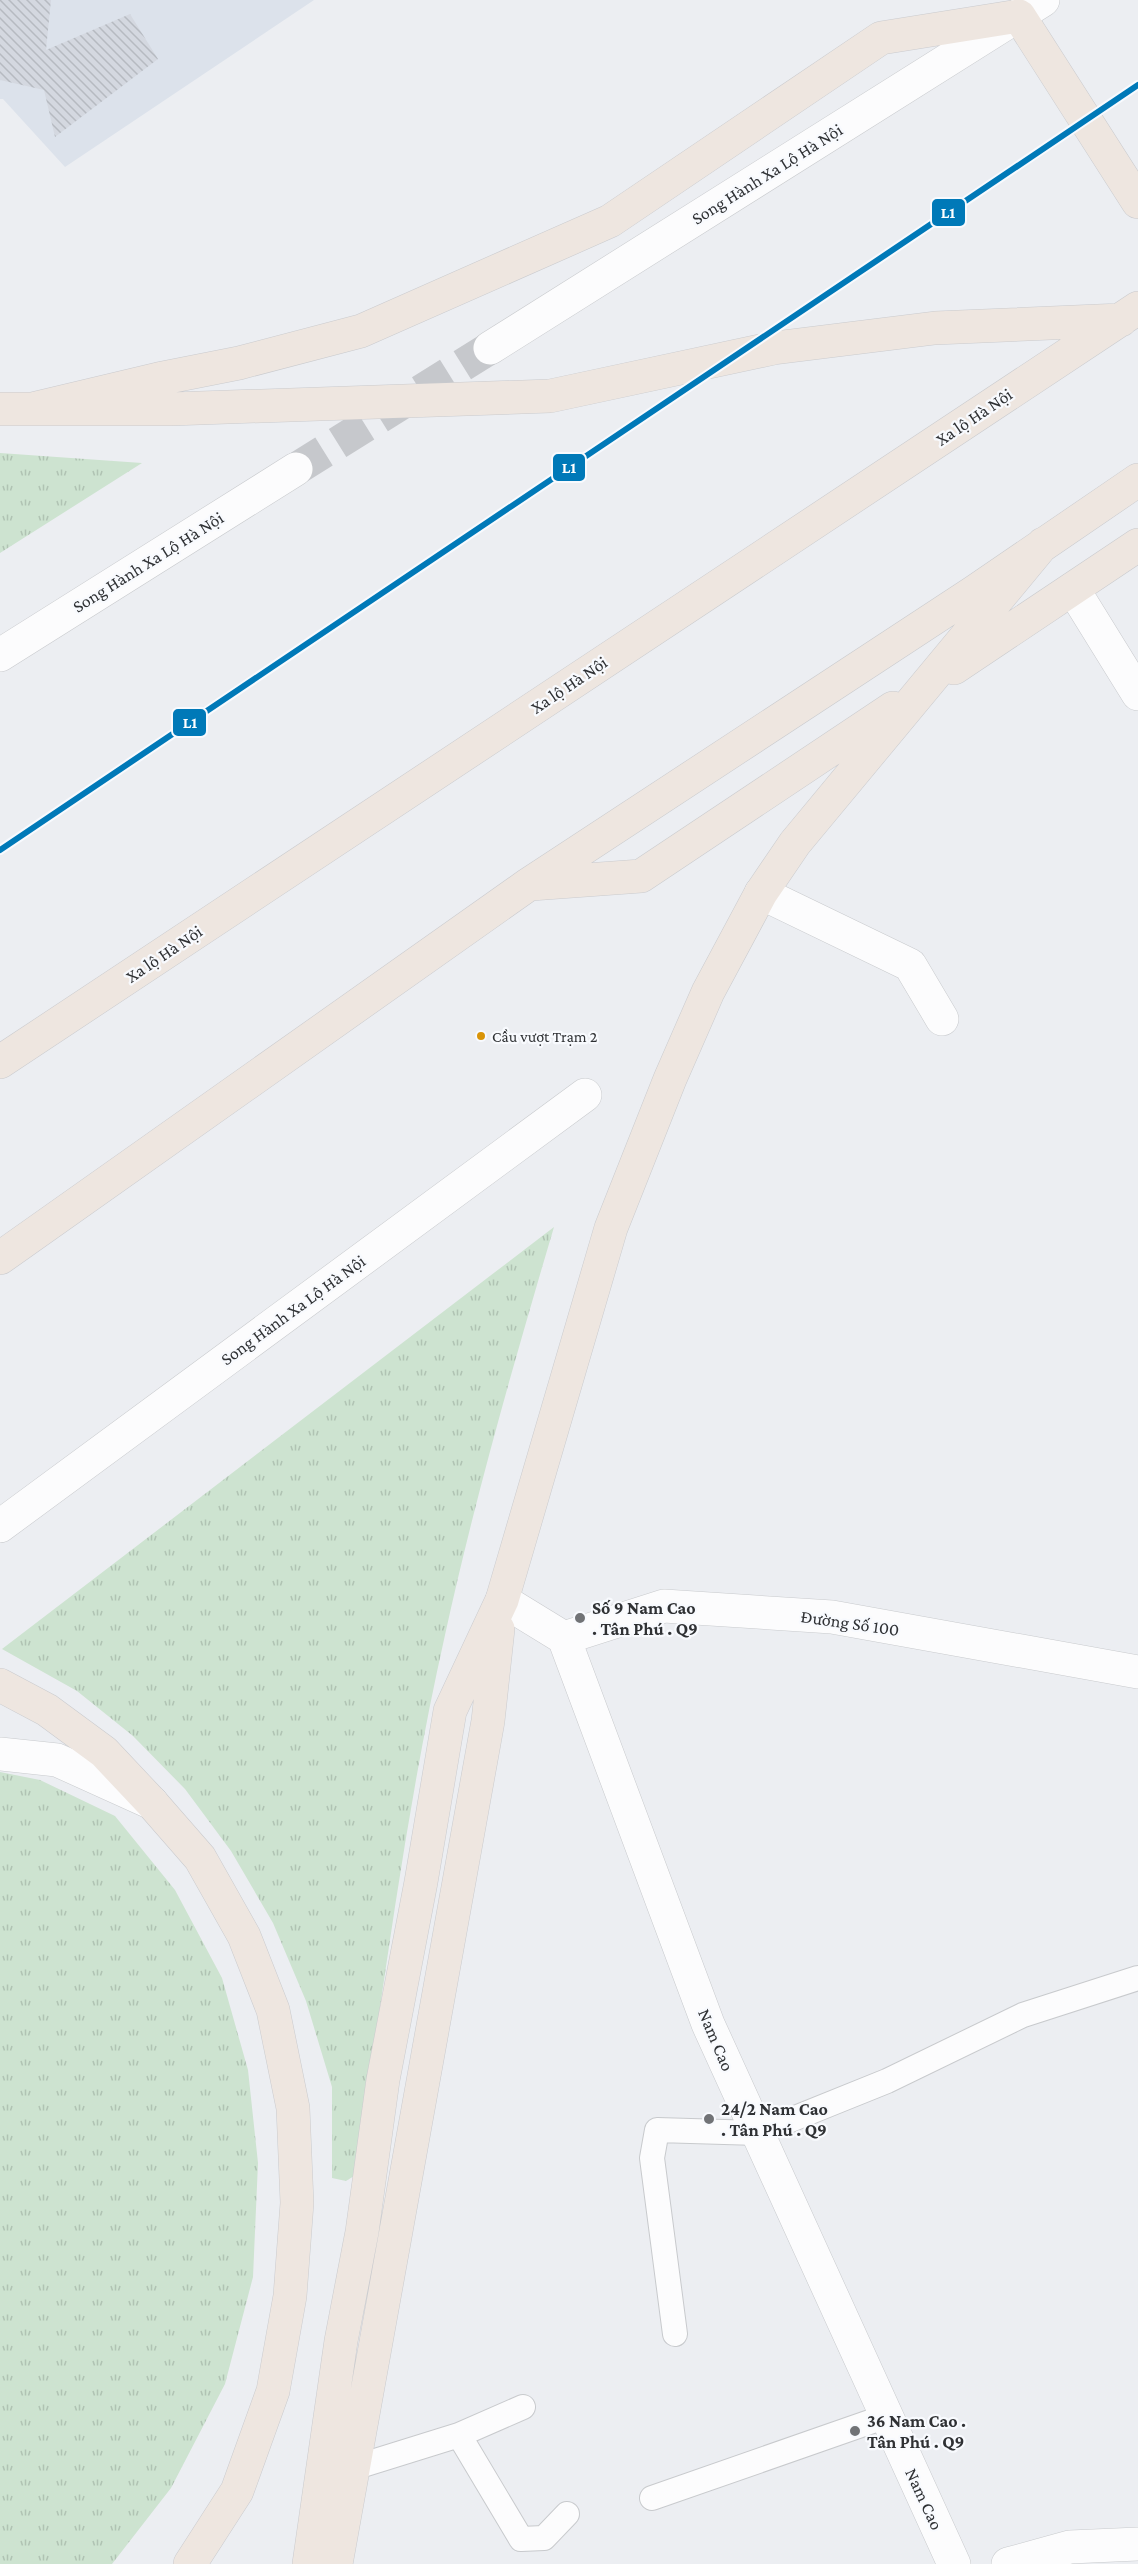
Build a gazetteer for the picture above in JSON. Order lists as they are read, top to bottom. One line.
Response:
{"streets":{"highway":["Xa lộ Hà Nội"],"street":["Song Hành Xa Lộ Hà Nội","Đường Số 100","Nam Cao"]},"crossings":[["Đường Số 100","Nam Cao"]],"places":["Cầu vượt Trạm 2","Số 9 Nam Cao . Tân Phú . Q9","24/2 Nam Cao . Tân Phú . Q9","36 Nam Cao . Tân Phú . Q9"],"lines":["transit line L1"]}
